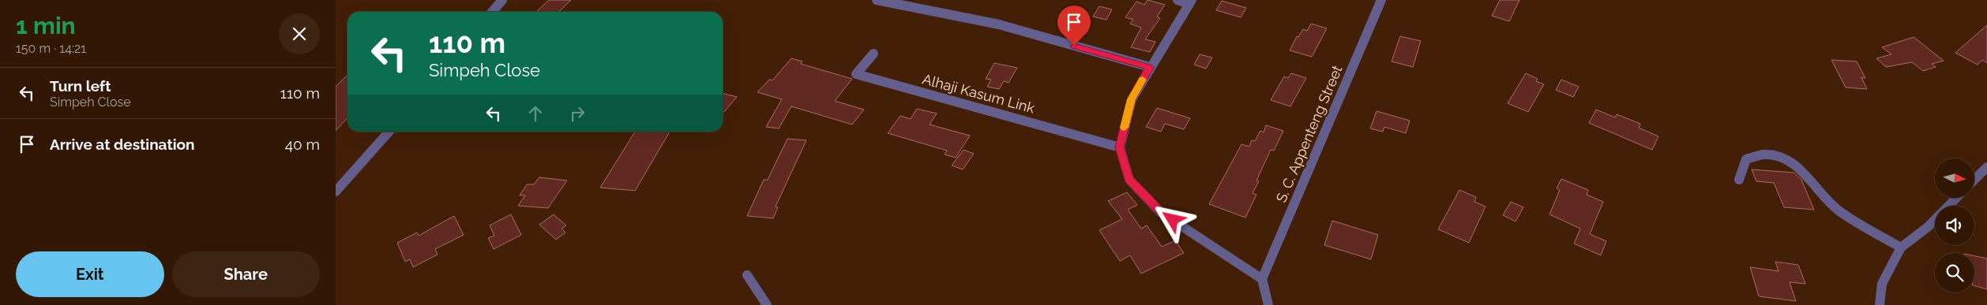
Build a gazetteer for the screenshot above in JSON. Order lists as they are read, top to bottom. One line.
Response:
{"streets":{"street":["Alhaji Kasum Link","S. C. Appenteng Street"]},"north":"right","page":{"heading":["1 min","150 m · 14:21"],"turn":["110 m","Simpeh Close"],"list":[{"name":"Turn left","note":"Simpeh Close","value":"110 m"},{"name":"Arrive at destination","value":"40 m"}],"buttons":["Exit","Share"]}}
